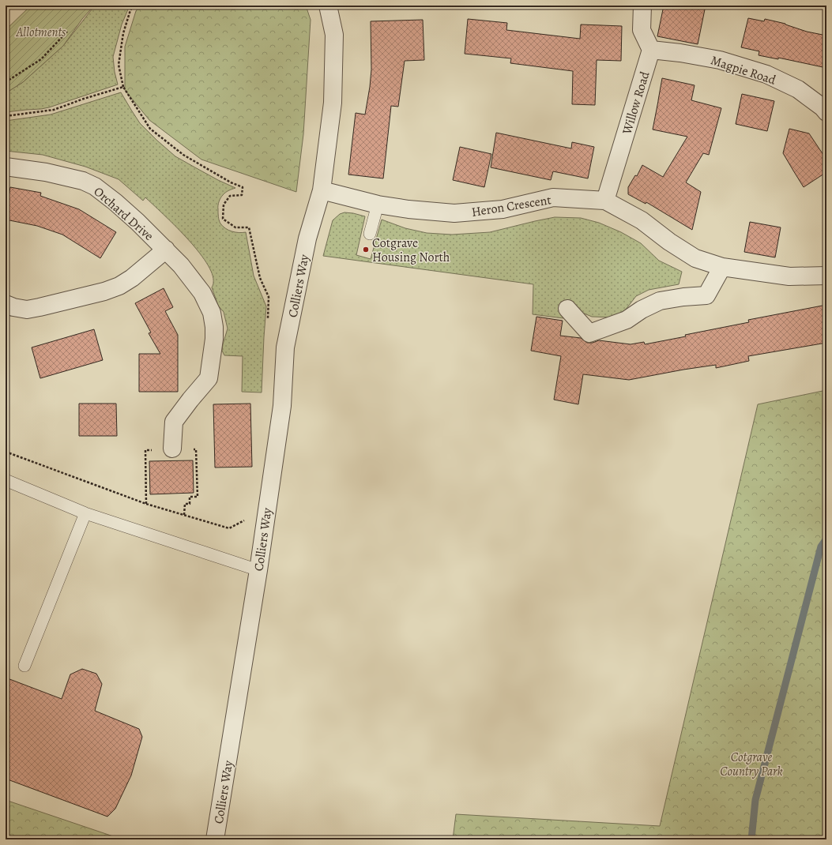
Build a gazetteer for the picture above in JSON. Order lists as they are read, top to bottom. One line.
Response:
{"streets":{"street":["Magpie Road","Willow Road","Heron Crescent","Orchard Drive","Colliers Way"]},"crossings":[["Magpie Road","Willow Road"],["Willow Road","Heron Crescent"],["Heron Crescent","Colliers Way"]],"parks":["Allotments","Cotgrave Country Park"],"places":["Cotgrave Housing North"]}
